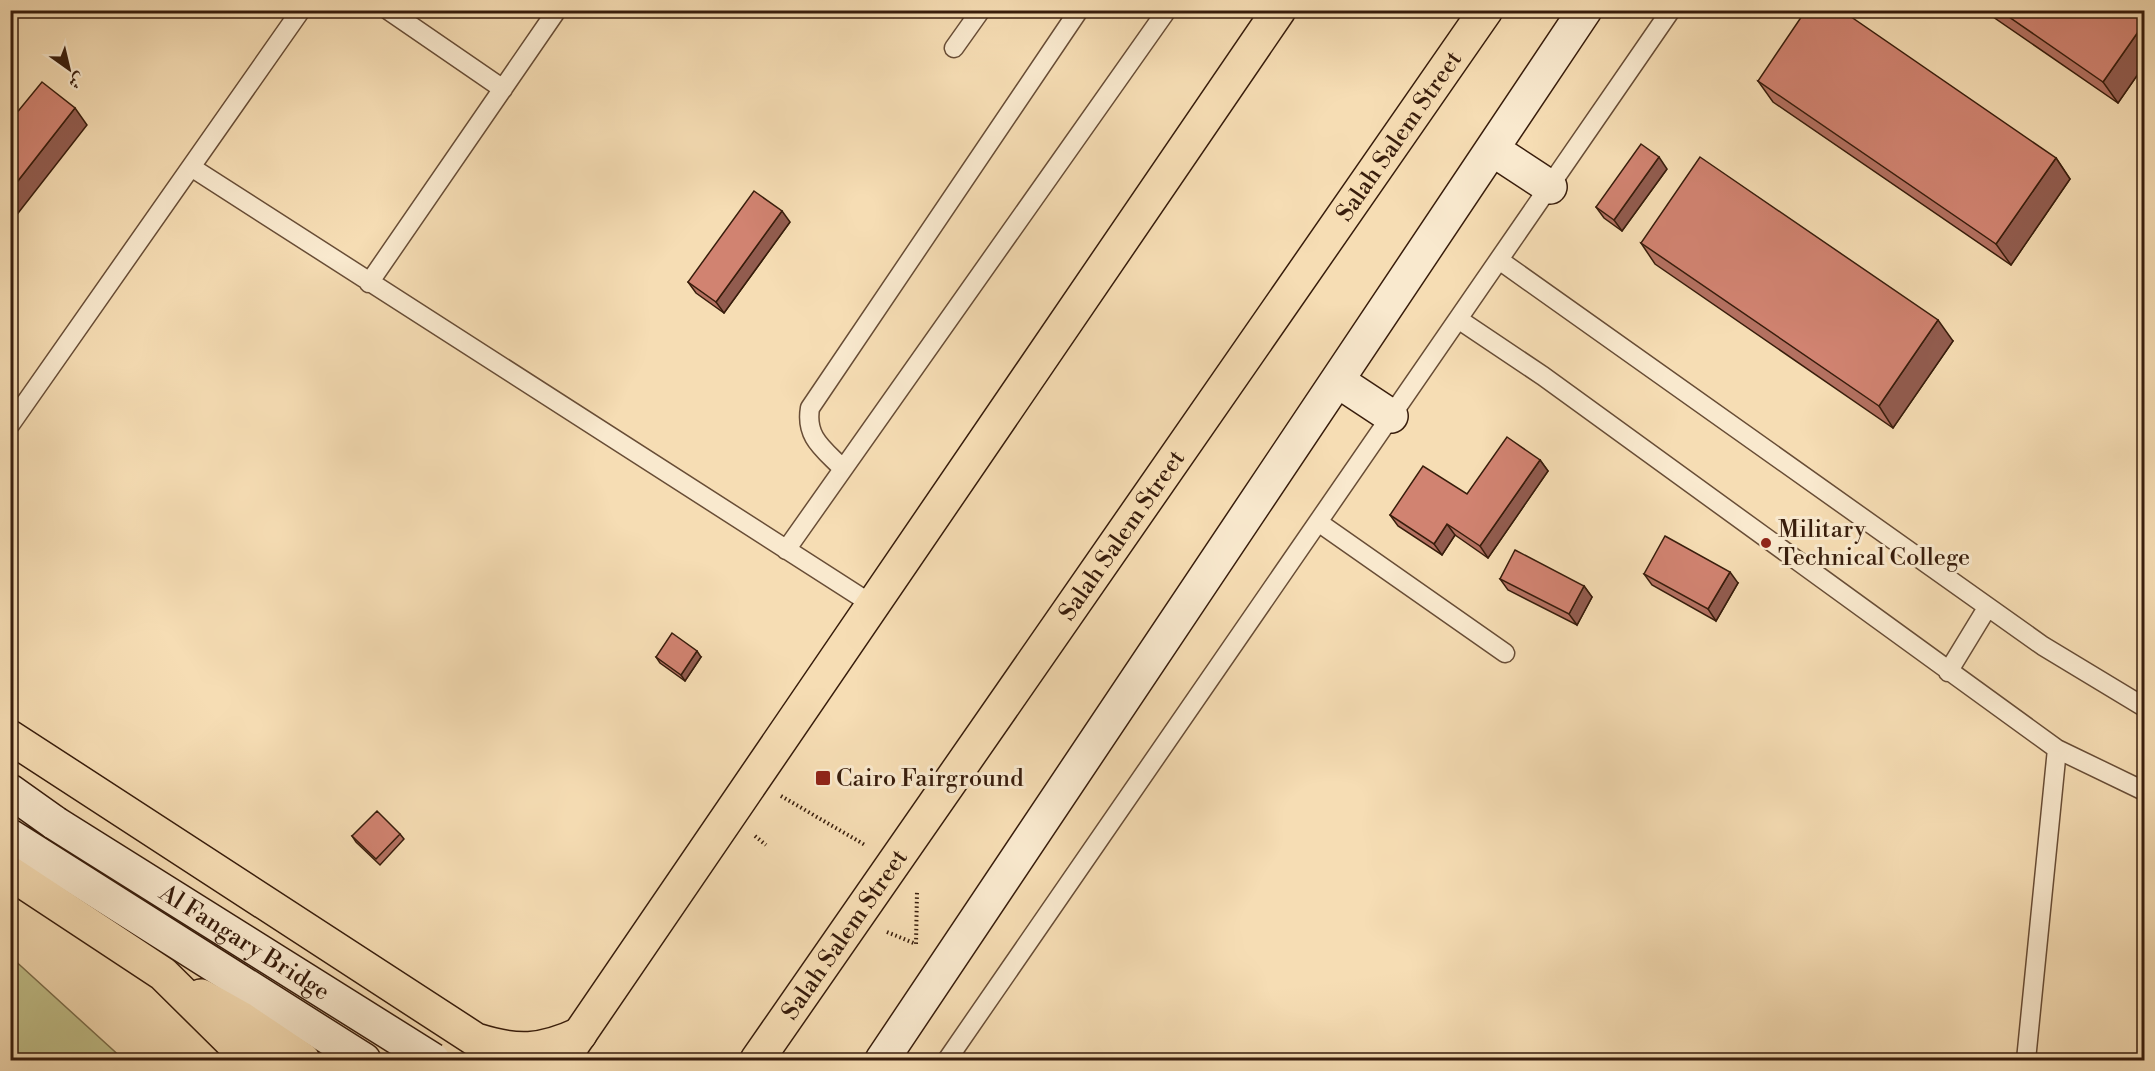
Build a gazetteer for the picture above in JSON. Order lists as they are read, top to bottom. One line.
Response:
{"streets":{"highway":["Salah Salem Street"],"main road":["Al Fangary Bridge"]},"places":{"other":["Military Technical College"],"transit":["Cairo Fairground"]},"north":"bottom right"}
